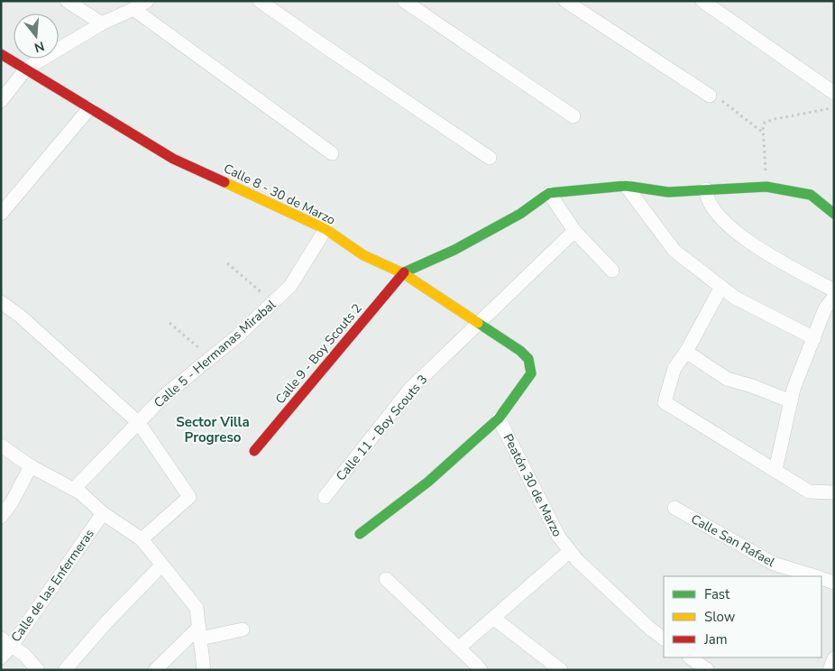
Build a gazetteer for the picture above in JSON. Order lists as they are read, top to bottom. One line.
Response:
{"streets":{"street":["Calle 8 - 30 de Marzo","Calle 5 - Hermanas Mirabal","Calle 9 - Boy Scouts 2","Calle 11 - Boy Scouts 3","Peatón 30 de Marzo","Calle San Rafael","Calle de las Enfermeras"]},"crossings":[["Calle 8 - 30 de Marzo","Calle 5 - Hermanas Mirabal"],["Calle 8 - 30 de Marzo","Calle 9 - Boy Scouts 2"],["Calle 8 - 30 de Marzo","Calle 11 - Boy Scouts 3"],["Calle 8 - 30 de Marzo","Peatón 30 de Marzo"]],"districts":["Sector Villa Progreso"],"legend":["Fast","Slow","Jam"],"north":"bottom"}
